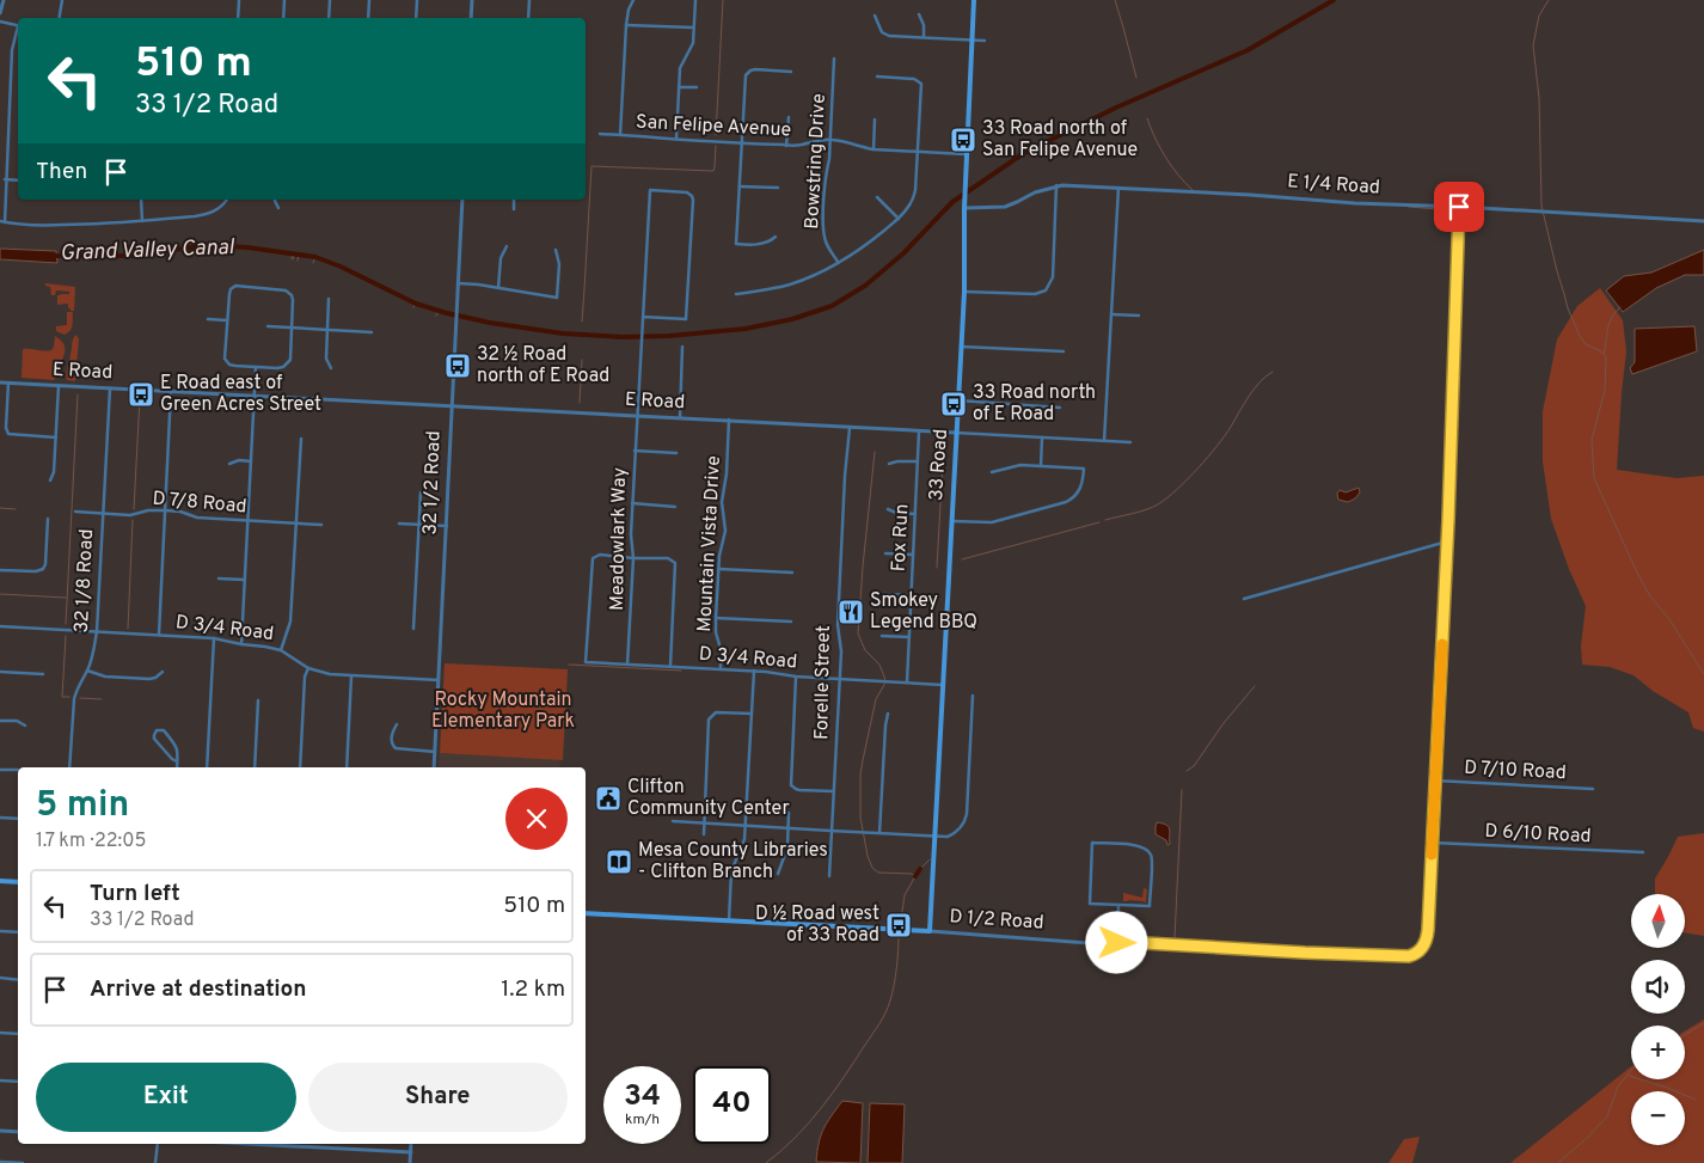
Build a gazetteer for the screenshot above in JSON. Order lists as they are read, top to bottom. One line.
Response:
{"streets":{"main road":["33 Road","D 1/2 Road"],"street":["San Felipe Avenue","Bowstring Drive","E 1/4 Road","E Road","32 1/2 Road","D 7/8 Road","Fox Run","Meadowlark Way","Mountain Vista Drive","32 1/8 Road","D 3/4 Road","Forelle Street","D 7/10 Road","D 6/10 Road"]},"crossings":[["San Felipe Avenue","Bowstring Drive"],["San Felipe Avenue","33 Road"],["E 1/4 Road","33 Road"],["E Road","33 Road"],["E Road","32 1/2 Road"],["E Road","Fox Run"],["E Road","Meadowlark Way"],["E Road","Mountain Vista Drive"],["E Road","32 1/8 Road"],["E Road","Forelle Street"],["33 Road","D 3/4 Road"],["33 Road","D 1/2 Road"],["32 1/2 Road","D 3/4 Road"],["D 7/8 Road","32 1/8 Road"],["Fox Run","D 3/4 Road"],["Meadowlark Way","D 3/4 Road"],["Mountain Vista Drive","D 3/4 Road"],["32 1/8 Road","D 3/4 Road"],["D 3/4 Road","Forelle Street"],["D 6/10 Road","D 1/2 Road"]],"water":["Grand Valley Canal"],"parks":["Rocky Mountain Elementary Park"],"places":{"bus stop":["33 Road north of San Felipe Avenue","32 ½ Road north of E Road","E Road east of Green Acres Street","33 Road north of E Road","D ½ Road west of 33 Road"],"restaurant":["Smokey Legend BBQ"],"public building":["Clifton Community Center"],"library":["Mesa County Libraries - Clifton Branch"]},"north":"top","page":{"turn":["510 m","33 1/2 Road"],"then":"Then","heading":["5 min","1.7 km · 22:05"],"list":[{"name":"Turn left","note":"33 1/2 Road","value":"510 m"},{"name":"Arrive at destination","value":"1.2 km"}],"map_buttons":["+","−"],"buttons":["Exit","Share"],"speed":"34 km/h","limit":"40"}}
